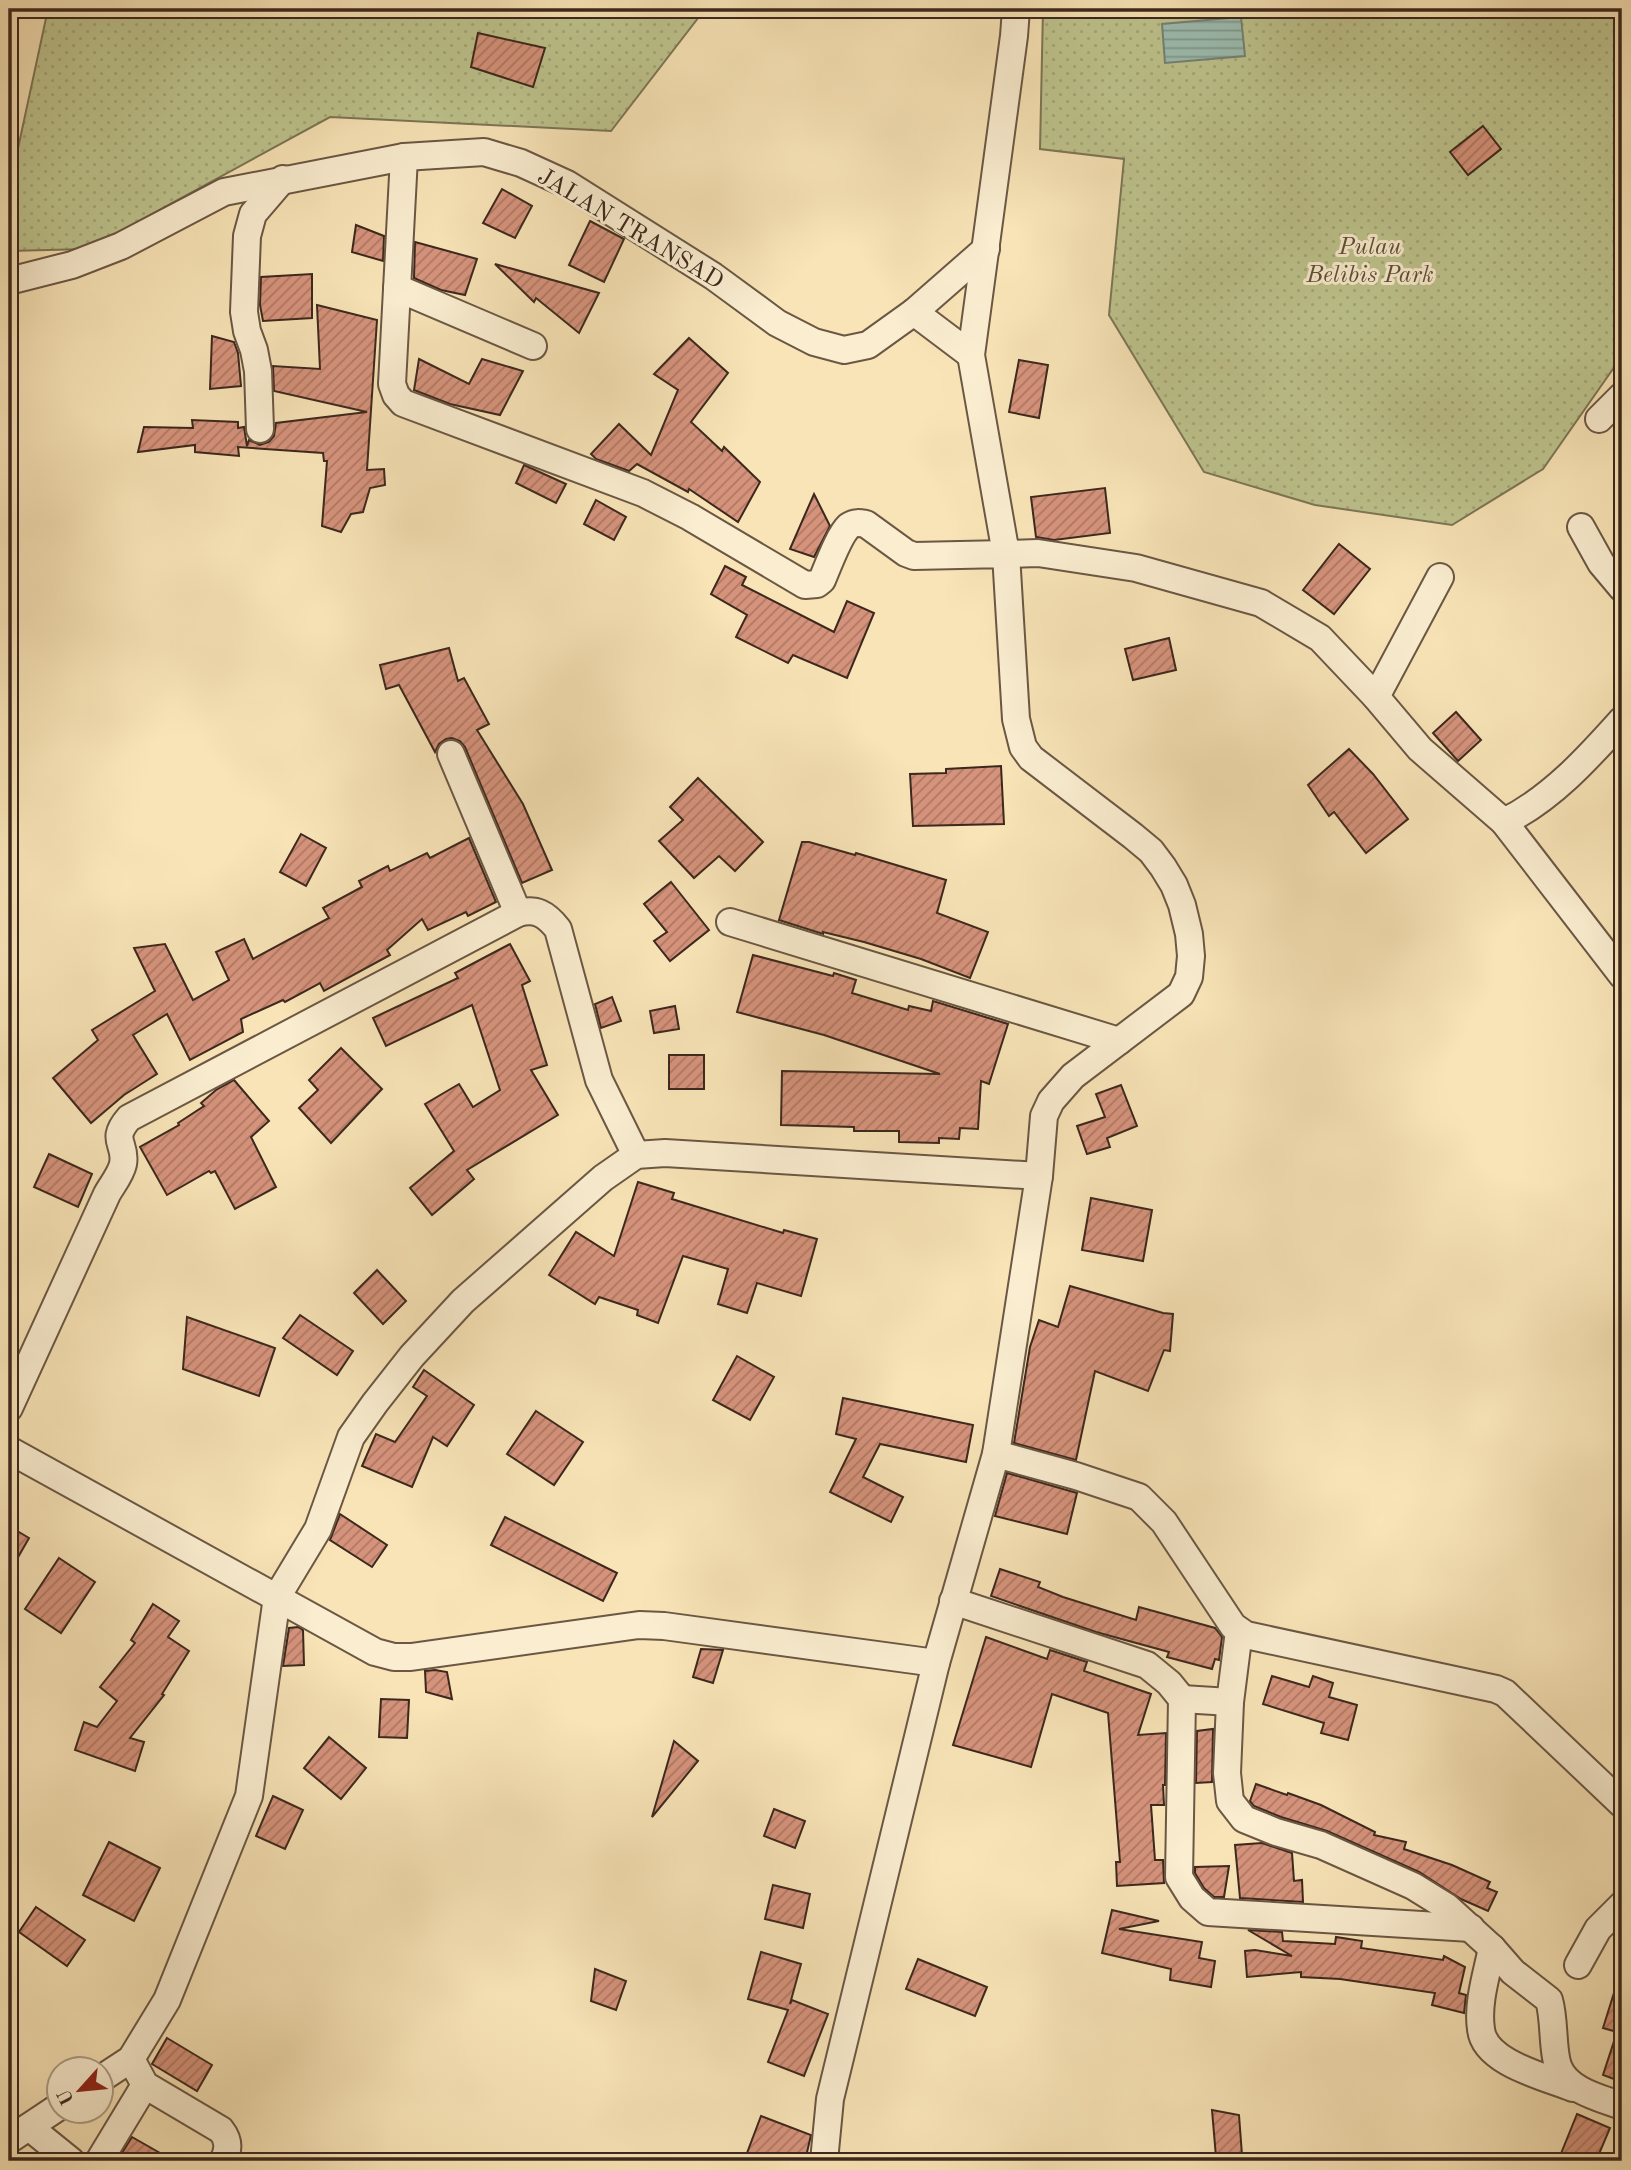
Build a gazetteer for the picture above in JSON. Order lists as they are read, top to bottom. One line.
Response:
{"streets":{"street":["JALAN TRANSAD"]},"parks":["Pulau Belibis Park"],"north":"bottom left"}
